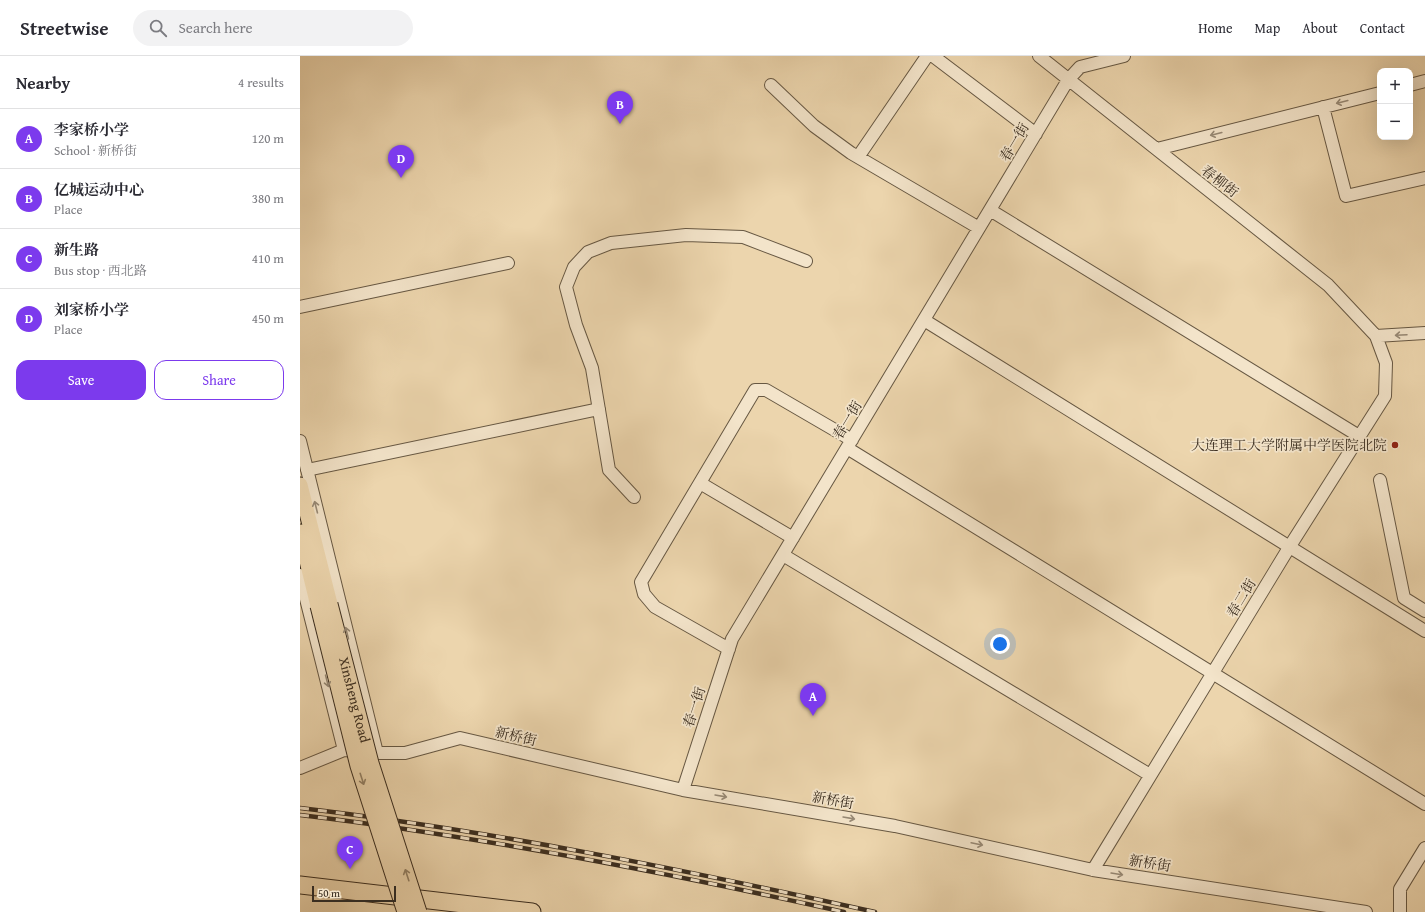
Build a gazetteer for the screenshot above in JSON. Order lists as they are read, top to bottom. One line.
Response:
{"streets":{"main road":["Xinsheng Road"],"street":["春一街","春柳街","春二街","新桥街"]},"crossings":[["春一街","春柳街"],["春一街","新桥街"],["春柳街","春二街"],["春二街","新桥街"]],"one_way":["新桥街"],"places":["大连理工大学附属中学医院北院"],"scale_bar":"50 m","page":{"header":"Streetwise","search":"Search here","nav":["Home","Map","About","Contact"],"heading":["Nearby","4 results"],"map_buttons":["+","−"],"pins":["B","D","A","C"],"list":[{"mark":"A","name":"李家桥小学","note":"School · 新桥街","value":"120 m"},{"mark":"B","name":"亿城运动中心","note":"Place","value":"380 m"},{"mark":"C","name":"新生路","note":"Bus stop · 西北路","value":"410 m"},{"mark":"D","name":"刘家桥小学","note":"Place","value":"450 m"}],"buttons":["Save","Share"],"scale":"50 m"}}
